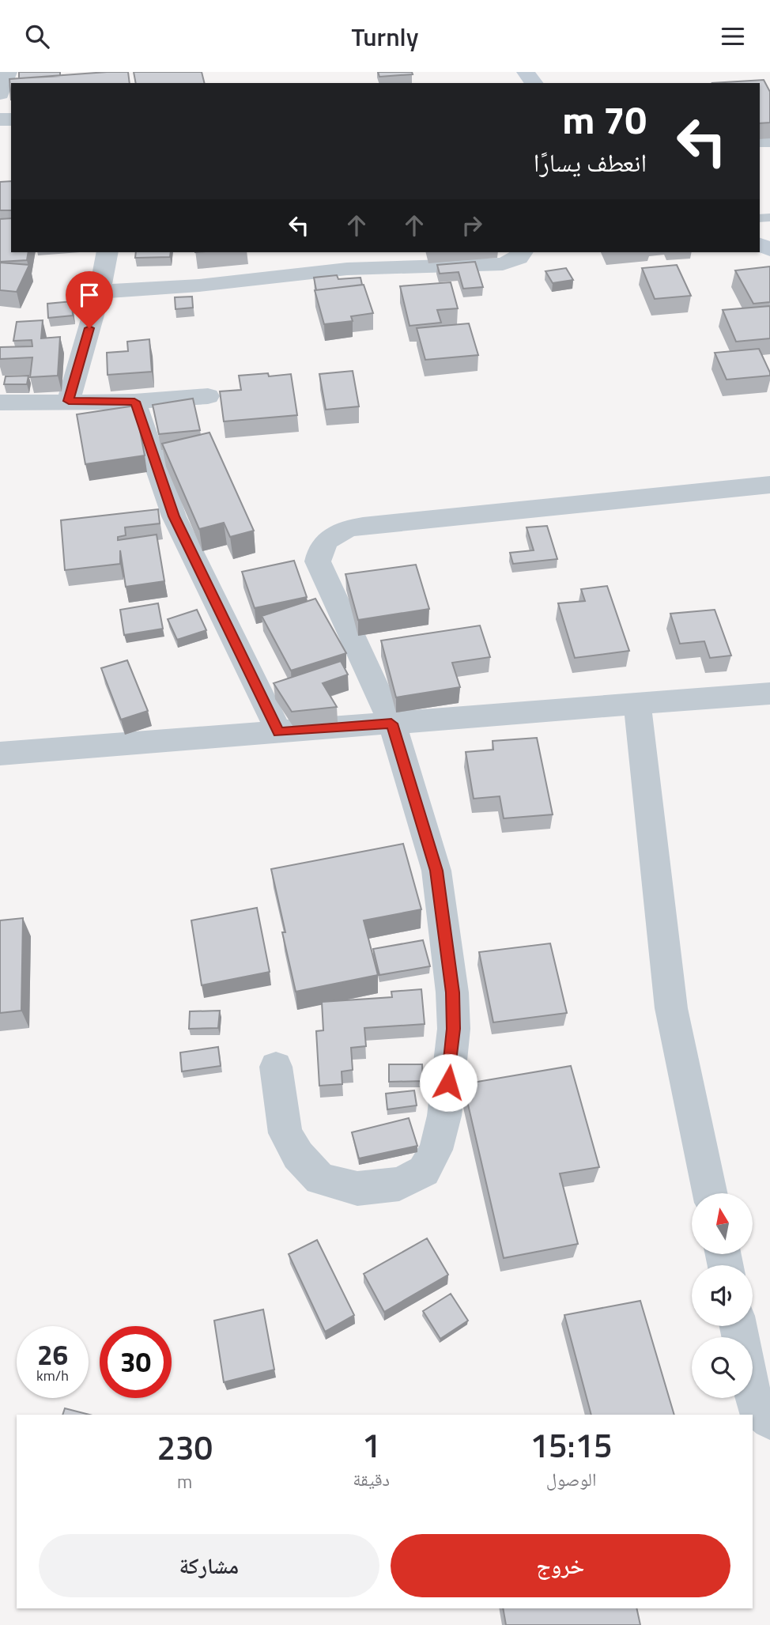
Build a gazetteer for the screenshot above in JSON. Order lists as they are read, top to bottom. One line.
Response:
{"north":"top","page":{"header":"Turnly","turn":["70 m","انعطف يسارًا"],"speed":"26 km/h","limit":"30","eta":["15:15","الوصول","1","دقيقة","230","m"],"buttons":["خروج","مشاركة"]}}
